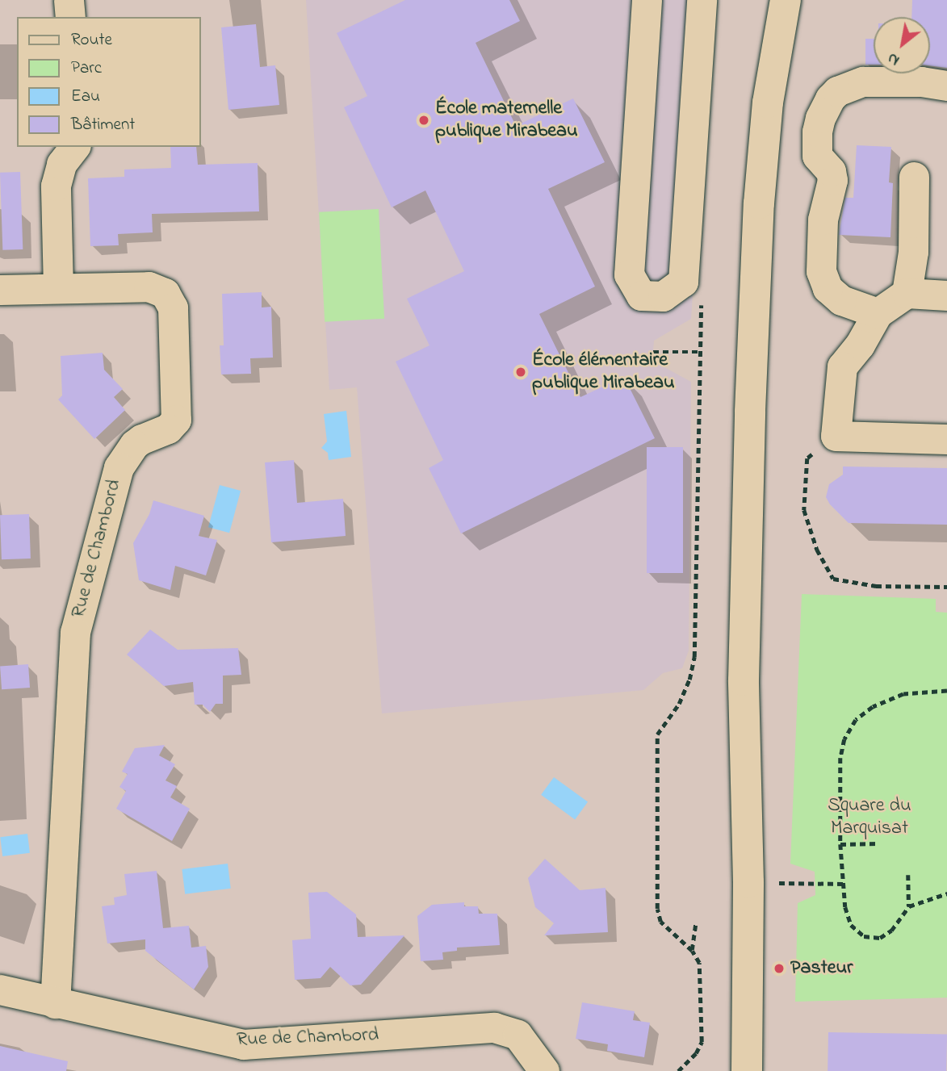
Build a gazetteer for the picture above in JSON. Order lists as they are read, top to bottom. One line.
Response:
{"streets":{"street":["Rue de Chambord"]},"parks":["Square du Marquisat"],"places":["École maternelle publique Mirabeau","École élémentaire publique Mirabeau","Pasteur"],"legend":["Route","Parc","Eau","Bâtiment"],"north":"bottom left"}
